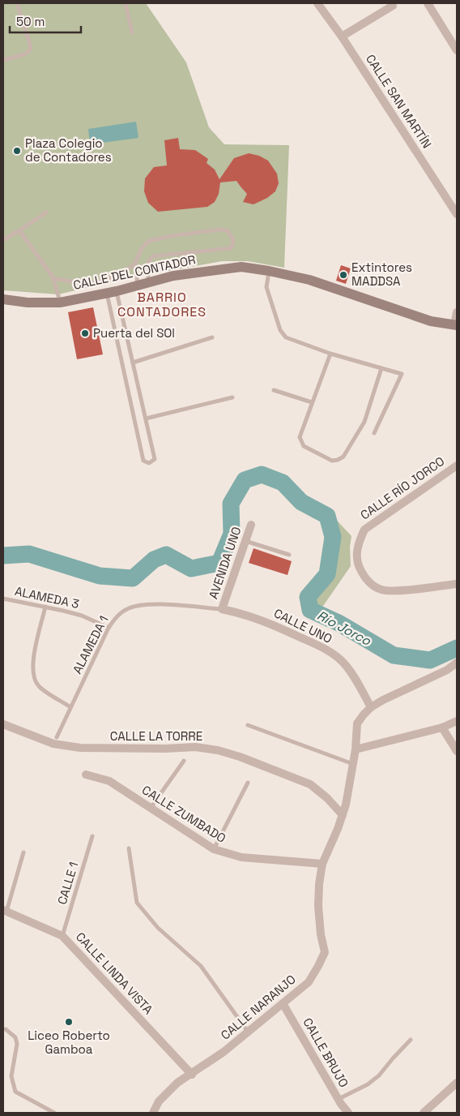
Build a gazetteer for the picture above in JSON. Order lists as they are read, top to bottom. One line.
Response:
{"streets":{"street":["CALLE SAN MARTÍN","CALLE DEL CONTADOR","CALLE RÍO JORCO","AVENIDA UNO","CALLE UNO","CALLE LA TORRE","CALLE ZUMBADO","CALLE LINDA VISTA","CALLE NARANJO","CALLE BRUJO"],"lane":["ALAMEDA 3","ALAMEDA 1","CALLE 1"]},"crossings":[["AVENIDA UNO","CALLE UNO"],["AVENIDA UNO","ALAMEDA 1"],["ALAMEDA 3","ALAMEDA 1"],["CALLE UNO","ALAMEDA 1"],["CALLE UNO","CALLE NARANJO"],["CALLE LA TORRE","CALLE NARANJO"],["CALLE ZUMBADO","CALLE NARANJO"],["CALLE 1","CALLE LINDA VISTA"],["CALLE LINDA VISTA","CALLE NARANJO"],["CALLE NARANJO","CALLE BRUJO"]],"districts":["BARRIO CONTADORES"],"water":["Río Jorco"],"places":["Plaza Colegio de Contadores","Extintores MADDSA","Puerta del SOl","Liceo Roberto Gamboa"],"scale_bar":"50 m"}
